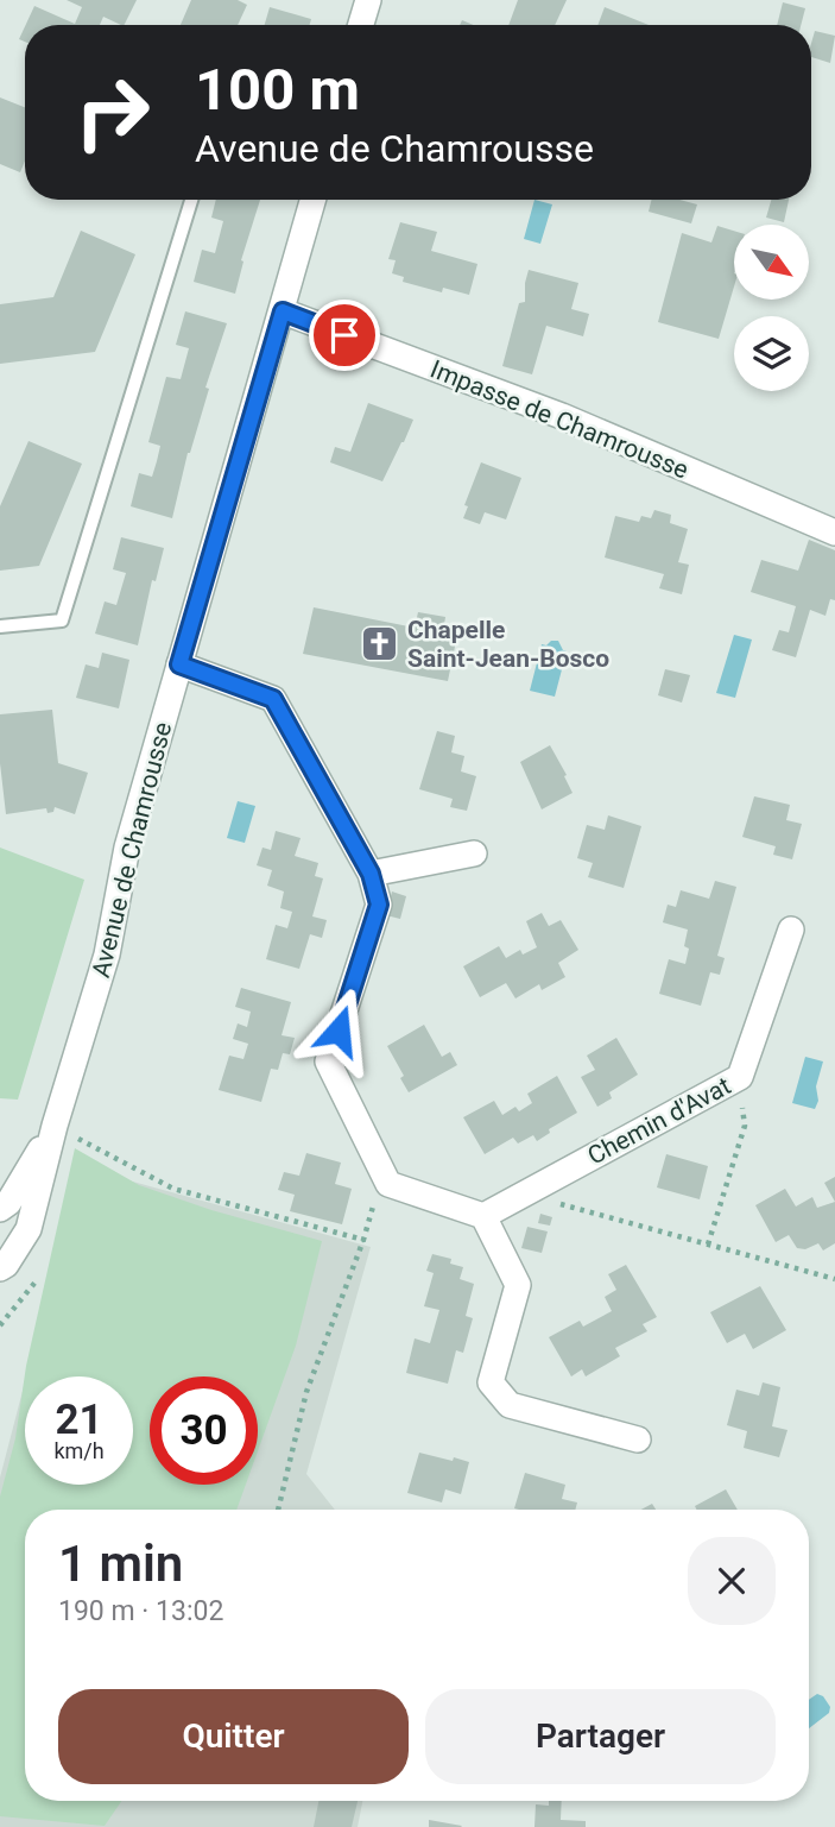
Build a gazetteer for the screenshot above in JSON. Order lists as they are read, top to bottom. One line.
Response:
{"streets":{"street":["Impasse de Chamrousse","Avenue de Chamrousse","Chemin d'Avat"]},"crossings":[["Impasse de Chamrousse","Avenue de Chamrousse"]],"places":{"church":["Chapelle Saint-Jean-Bosco"]},"north":"bottom right","page":{"turn":["100 m","Avenue de Chamrousse"],"speed":"21 km/h","limit":"30","heading":["1 min","190 m · 13:02"],"buttons":["Quitter","Partager"]}}
